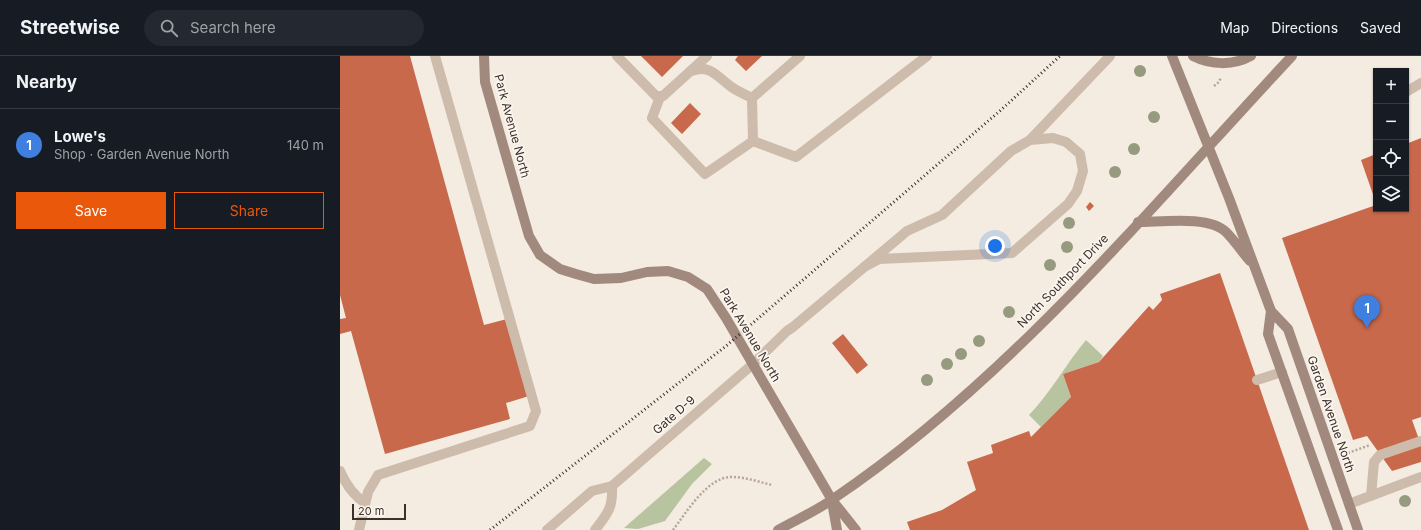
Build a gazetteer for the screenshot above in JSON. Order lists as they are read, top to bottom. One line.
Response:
{"streets":{"street":["Park Avenue North","North Southport Drive","Garden Avenue North"],"lane":["Gate D-9"]},"crossings":[["Park Avenue North","North Southport Drive"],["Park Avenue North","Gate D-9"],["North Southport Drive","Garden Avenue North"]],"scale_bar":"20 m","page":{"header":"Streetwise","search":"Search here","nav":["Map","Directions","Saved"],"heading":"Nearby","map_buttons":["+","−"],"list":[{"mark":"1","name":"Lowe's","note":"Shop · Garden Avenue North","value":"140 m"}],"buttons":["Save","Share"],"pins":"1","scale":"20 m"}}
